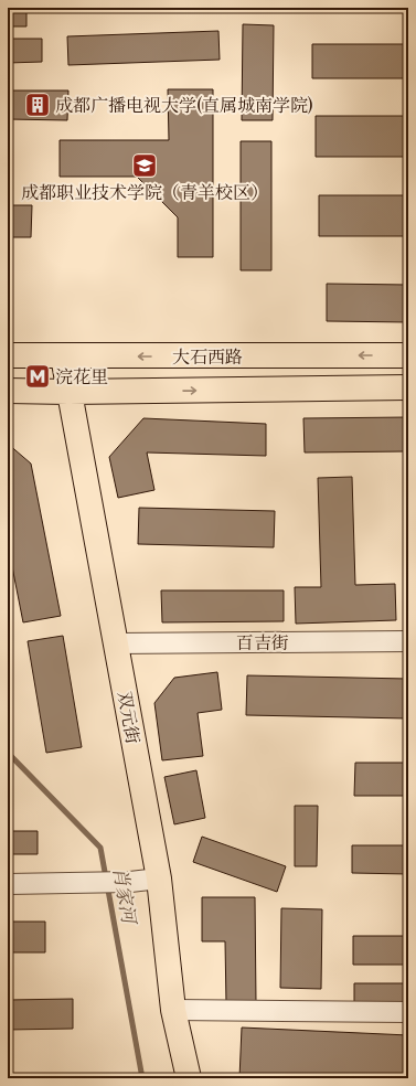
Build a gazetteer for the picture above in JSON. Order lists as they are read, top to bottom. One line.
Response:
{"streets":{"main road":["大石西路","双元街"],"street":["百吉街"]},"crossings":[["大石西路","双元街"],["百吉街","双元街"]],"water":["肖家河"],"places":{"building":["成都广播电视大学(直属城南学院)"],"school or university":["成都职业技术学院（青羊校区）"],"metro station":["浣花里"]}}
